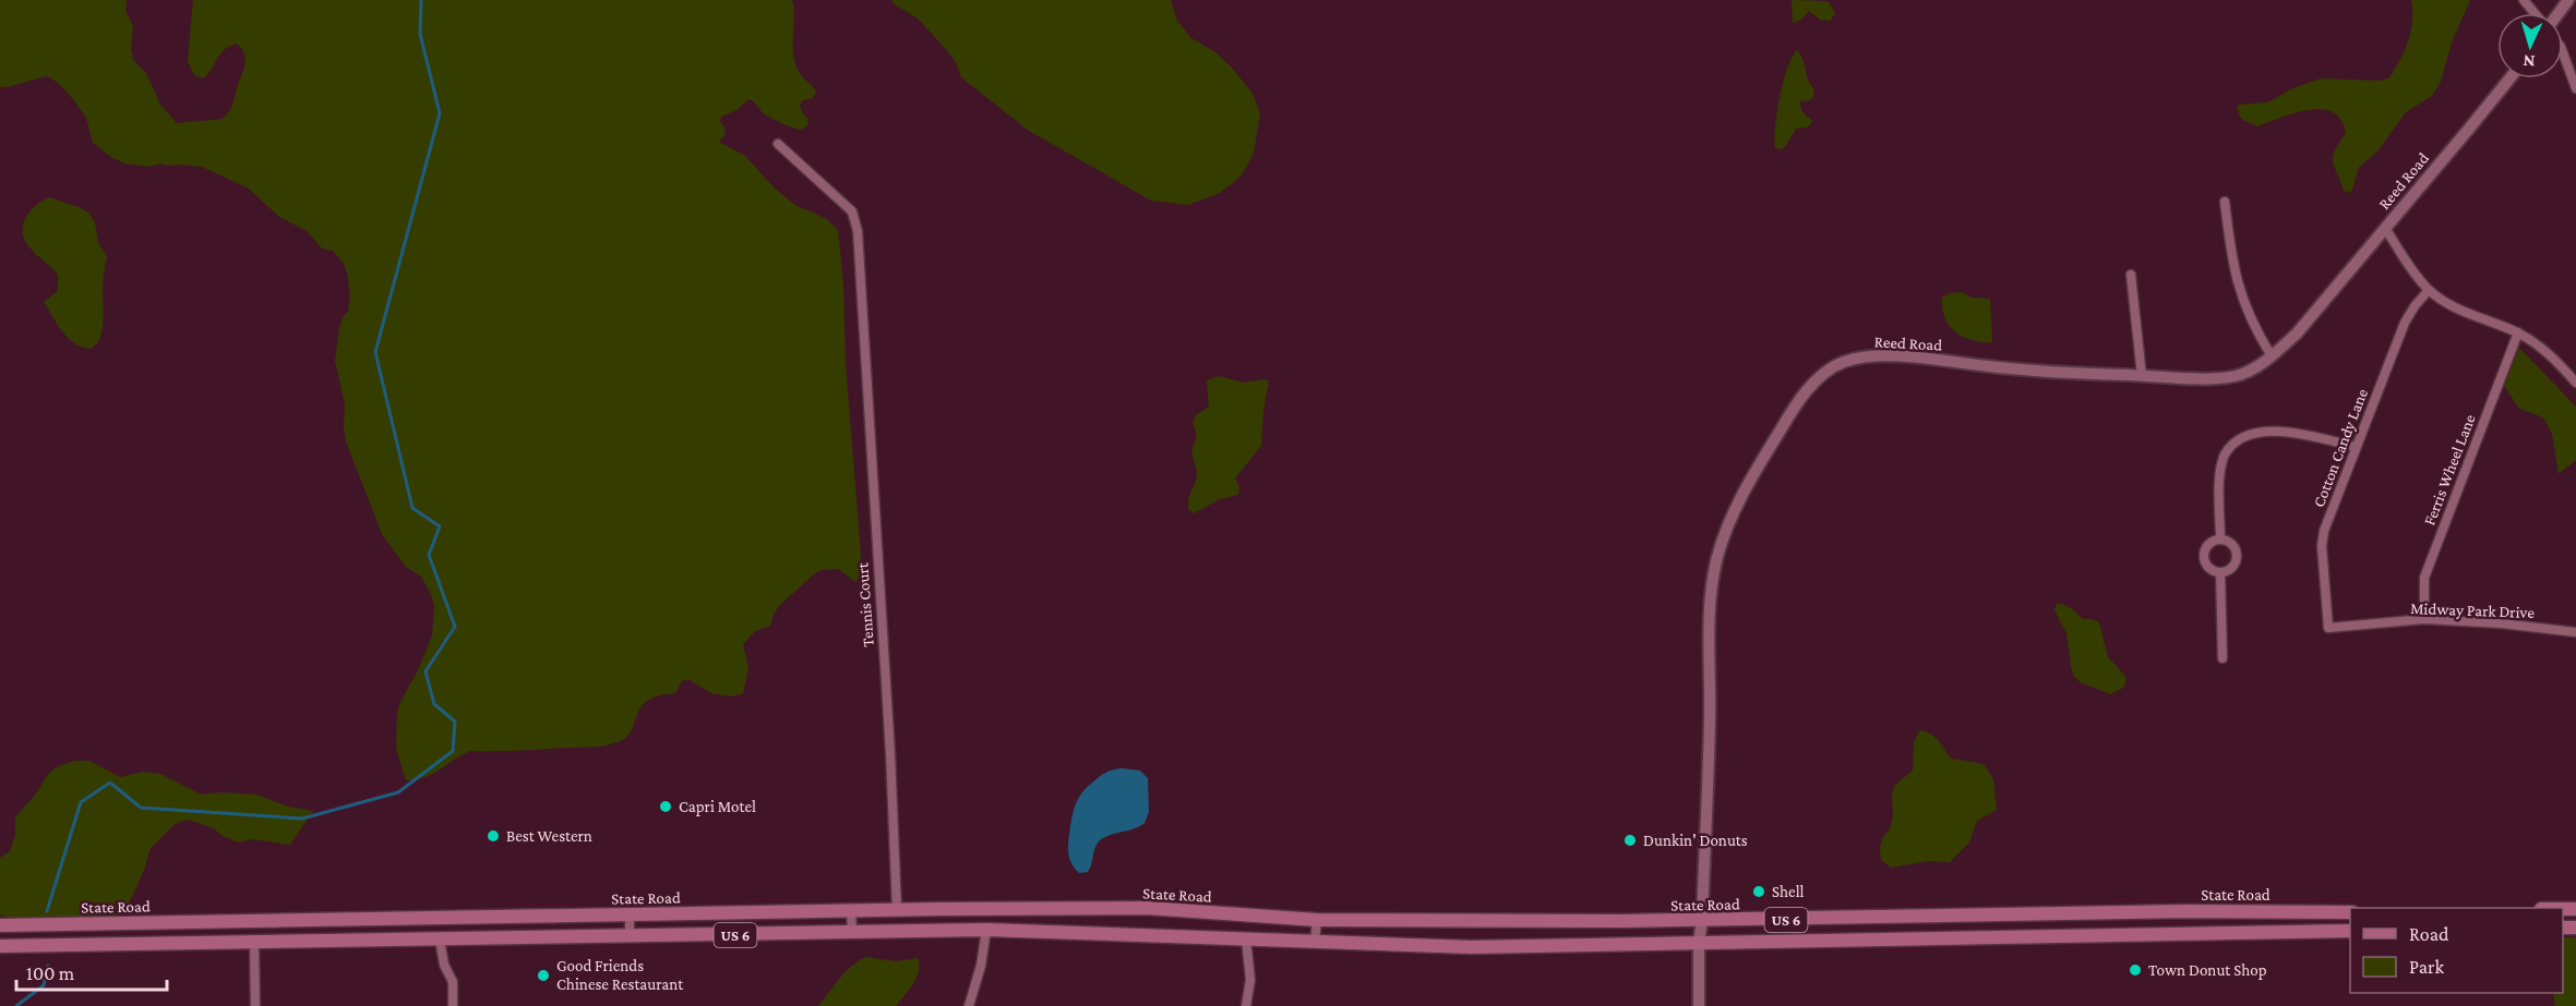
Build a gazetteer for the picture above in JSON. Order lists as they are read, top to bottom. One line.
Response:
{"streets":{"main road":["State Road","US 6"],"street":["Reed Road","Cotton Candy Lane","Ferris Wheel Lane","Tennis Court","Midway Park Drive"]},"crossings":[["Reed Road","State Road"],["Reed Road","US 6"],["Cotton Candy Lane","Midway Park Drive"],["Ferris Wheel Lane","Midway Park Drive"],["Tennis Court","State Road"]],"places":["Capri Motel","Best Western","Dunkin' Donuts","Shell","Town Donut Shop","Good Friends Chinese Restaurant"],"legend":["Road","Park"],"scale_bar":"100 m","north":"bottom"}
